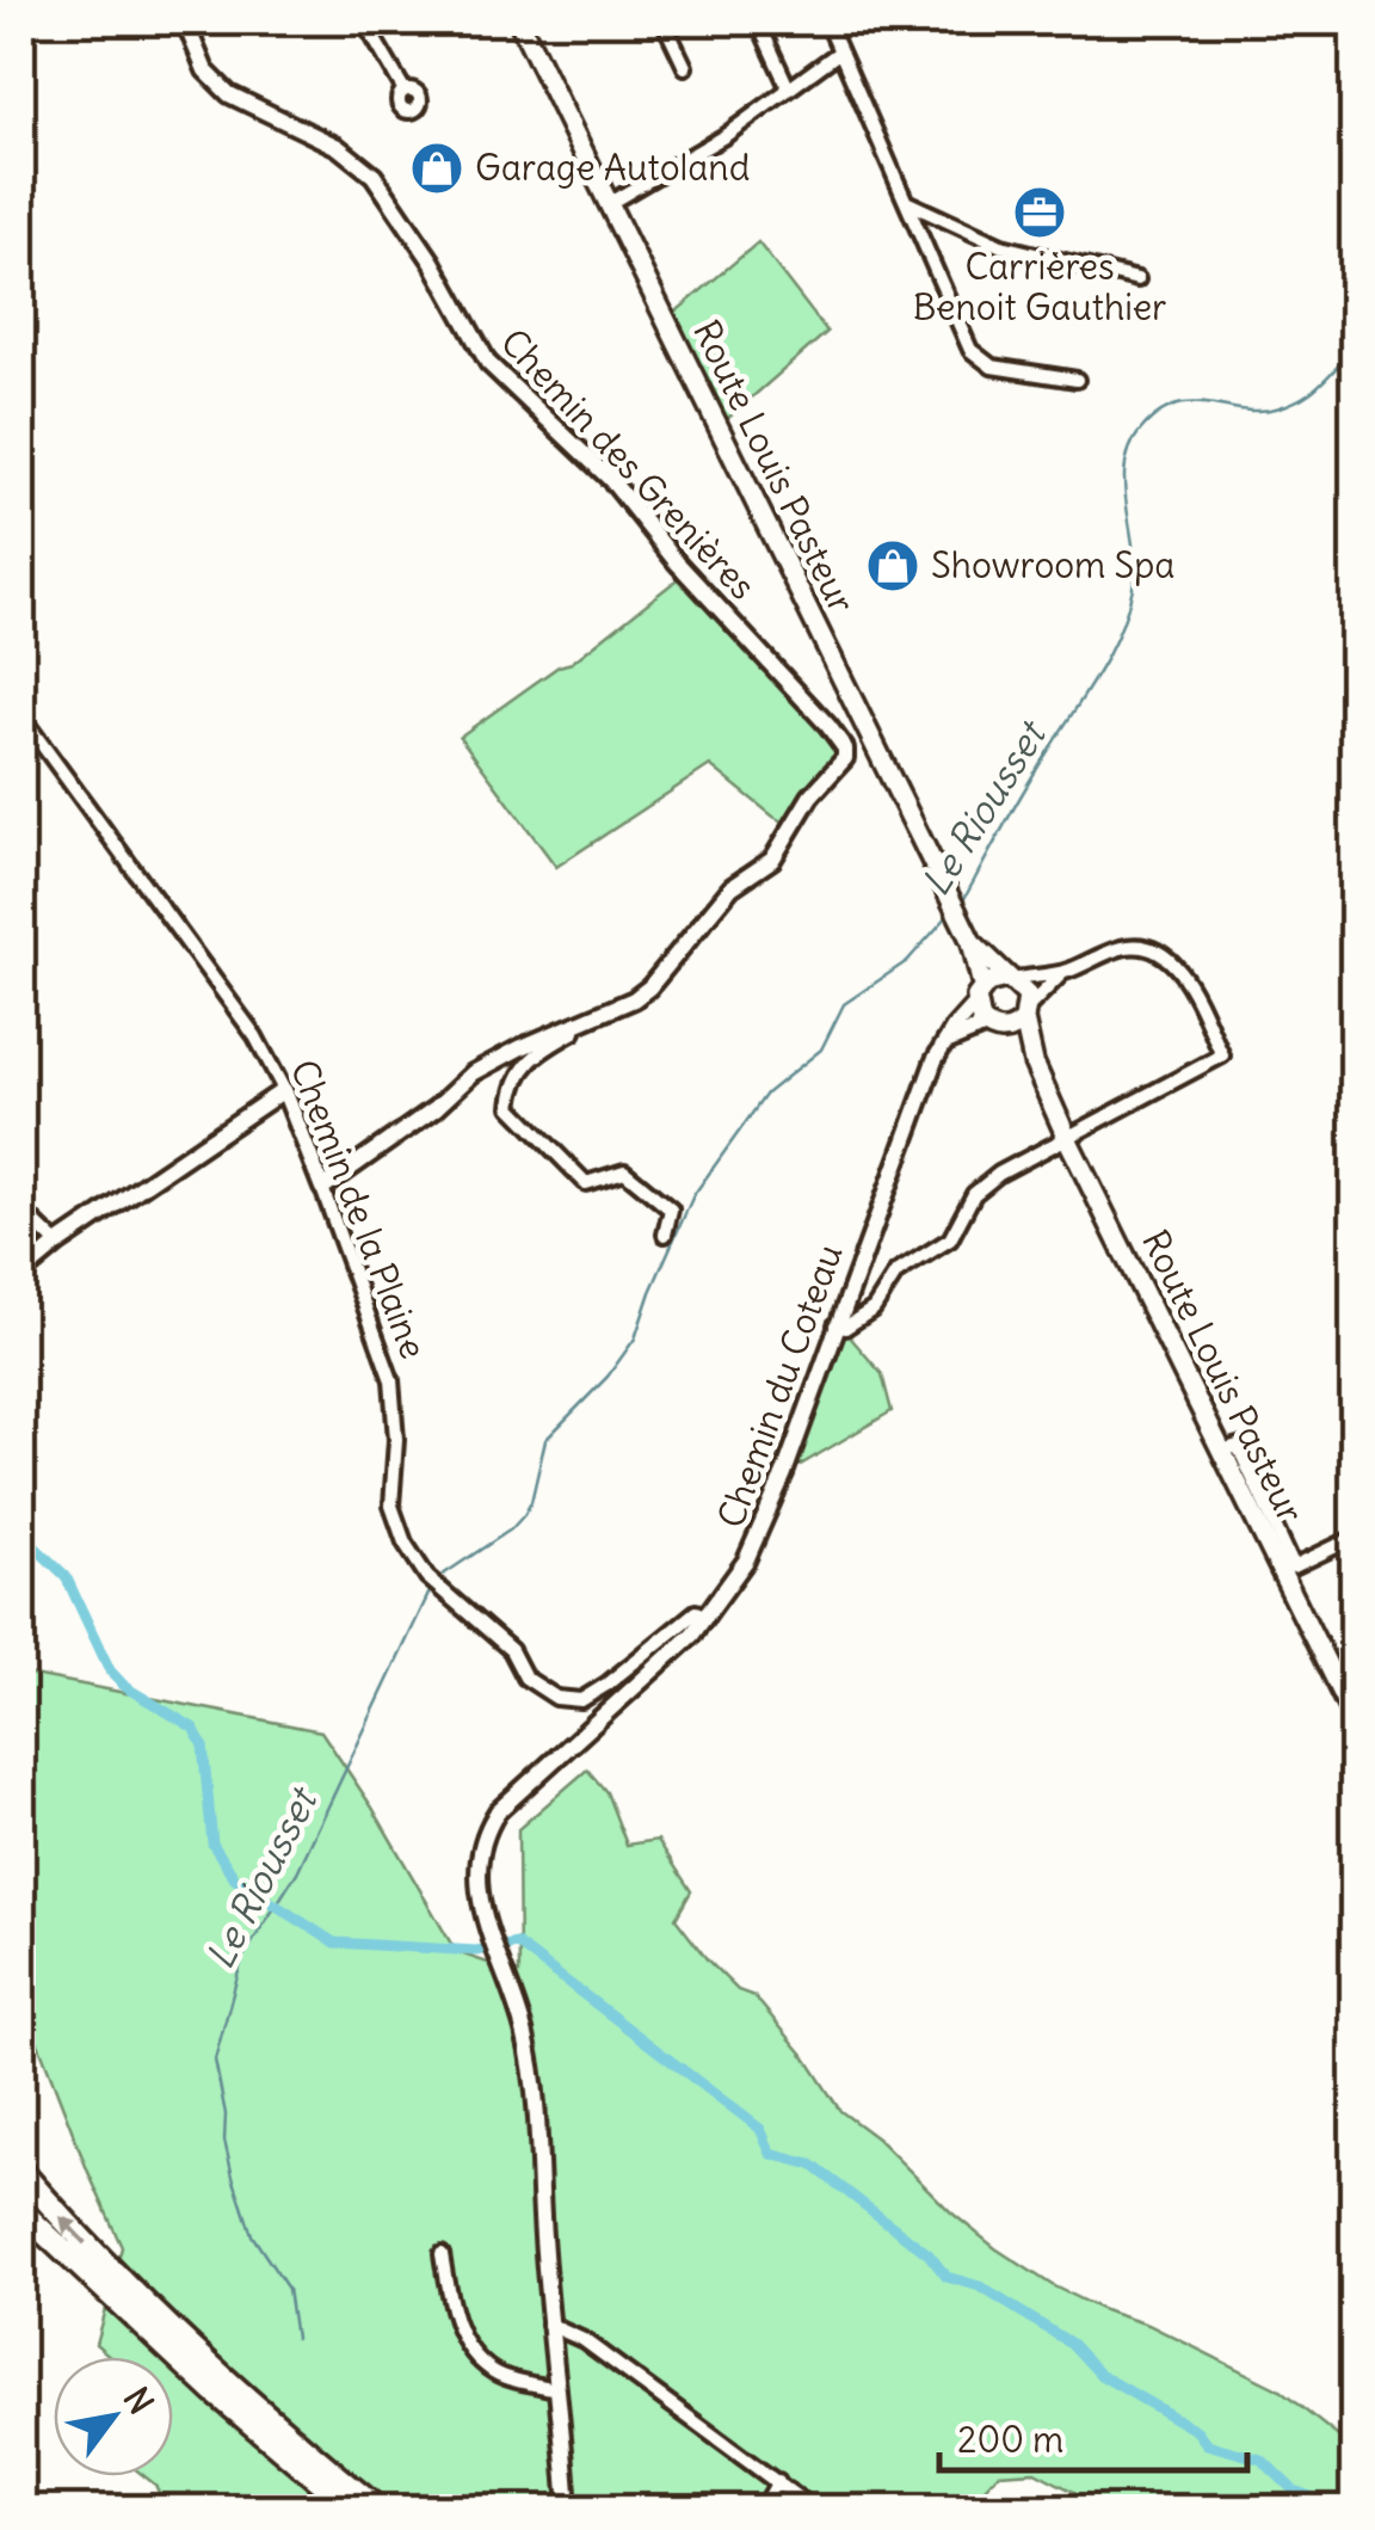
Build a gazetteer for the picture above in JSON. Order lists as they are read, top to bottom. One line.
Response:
{"streets":{"main road":["Route Louis Pasteur"],"street":["Chemin des Grenières","Chemin de la Plaine","Chemin du Coteau"]},"crossings":[["Route Louis Pasteur","Chemin du Coteau"],["Chemin de la Plaine","Chemin du Coteau"]],"water":["Le Riousset"],"places":{"shop":["Garage Autoland","Showroom Spa"],"office":["Carrières Benoit Gauthier"]},"scale_bar":"200 m","north":"top right"}
